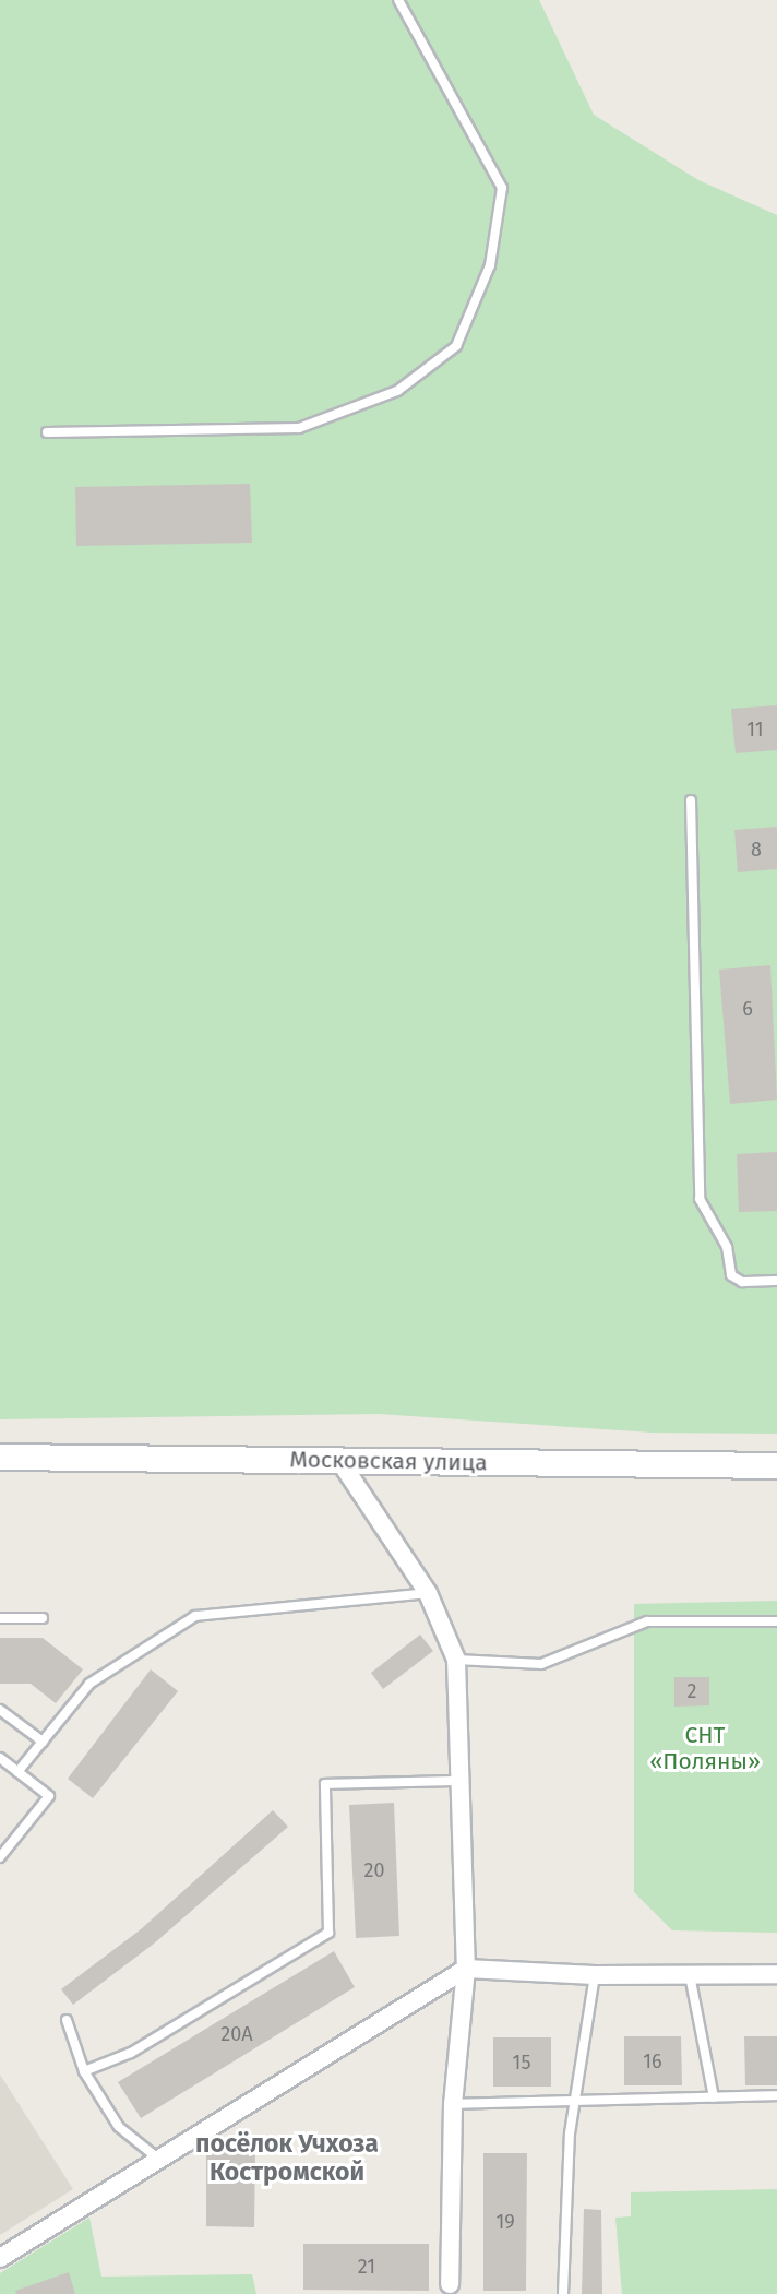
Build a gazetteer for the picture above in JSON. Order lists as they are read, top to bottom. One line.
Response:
{"streets":{"main road":["Московская улица"]},"districts":["посёлок Учхоза Костромской"],"parks":["СНТ «Поляны»"],"house_numbers":["11","8","6","2","20","20А","16","15","19","21"]}
